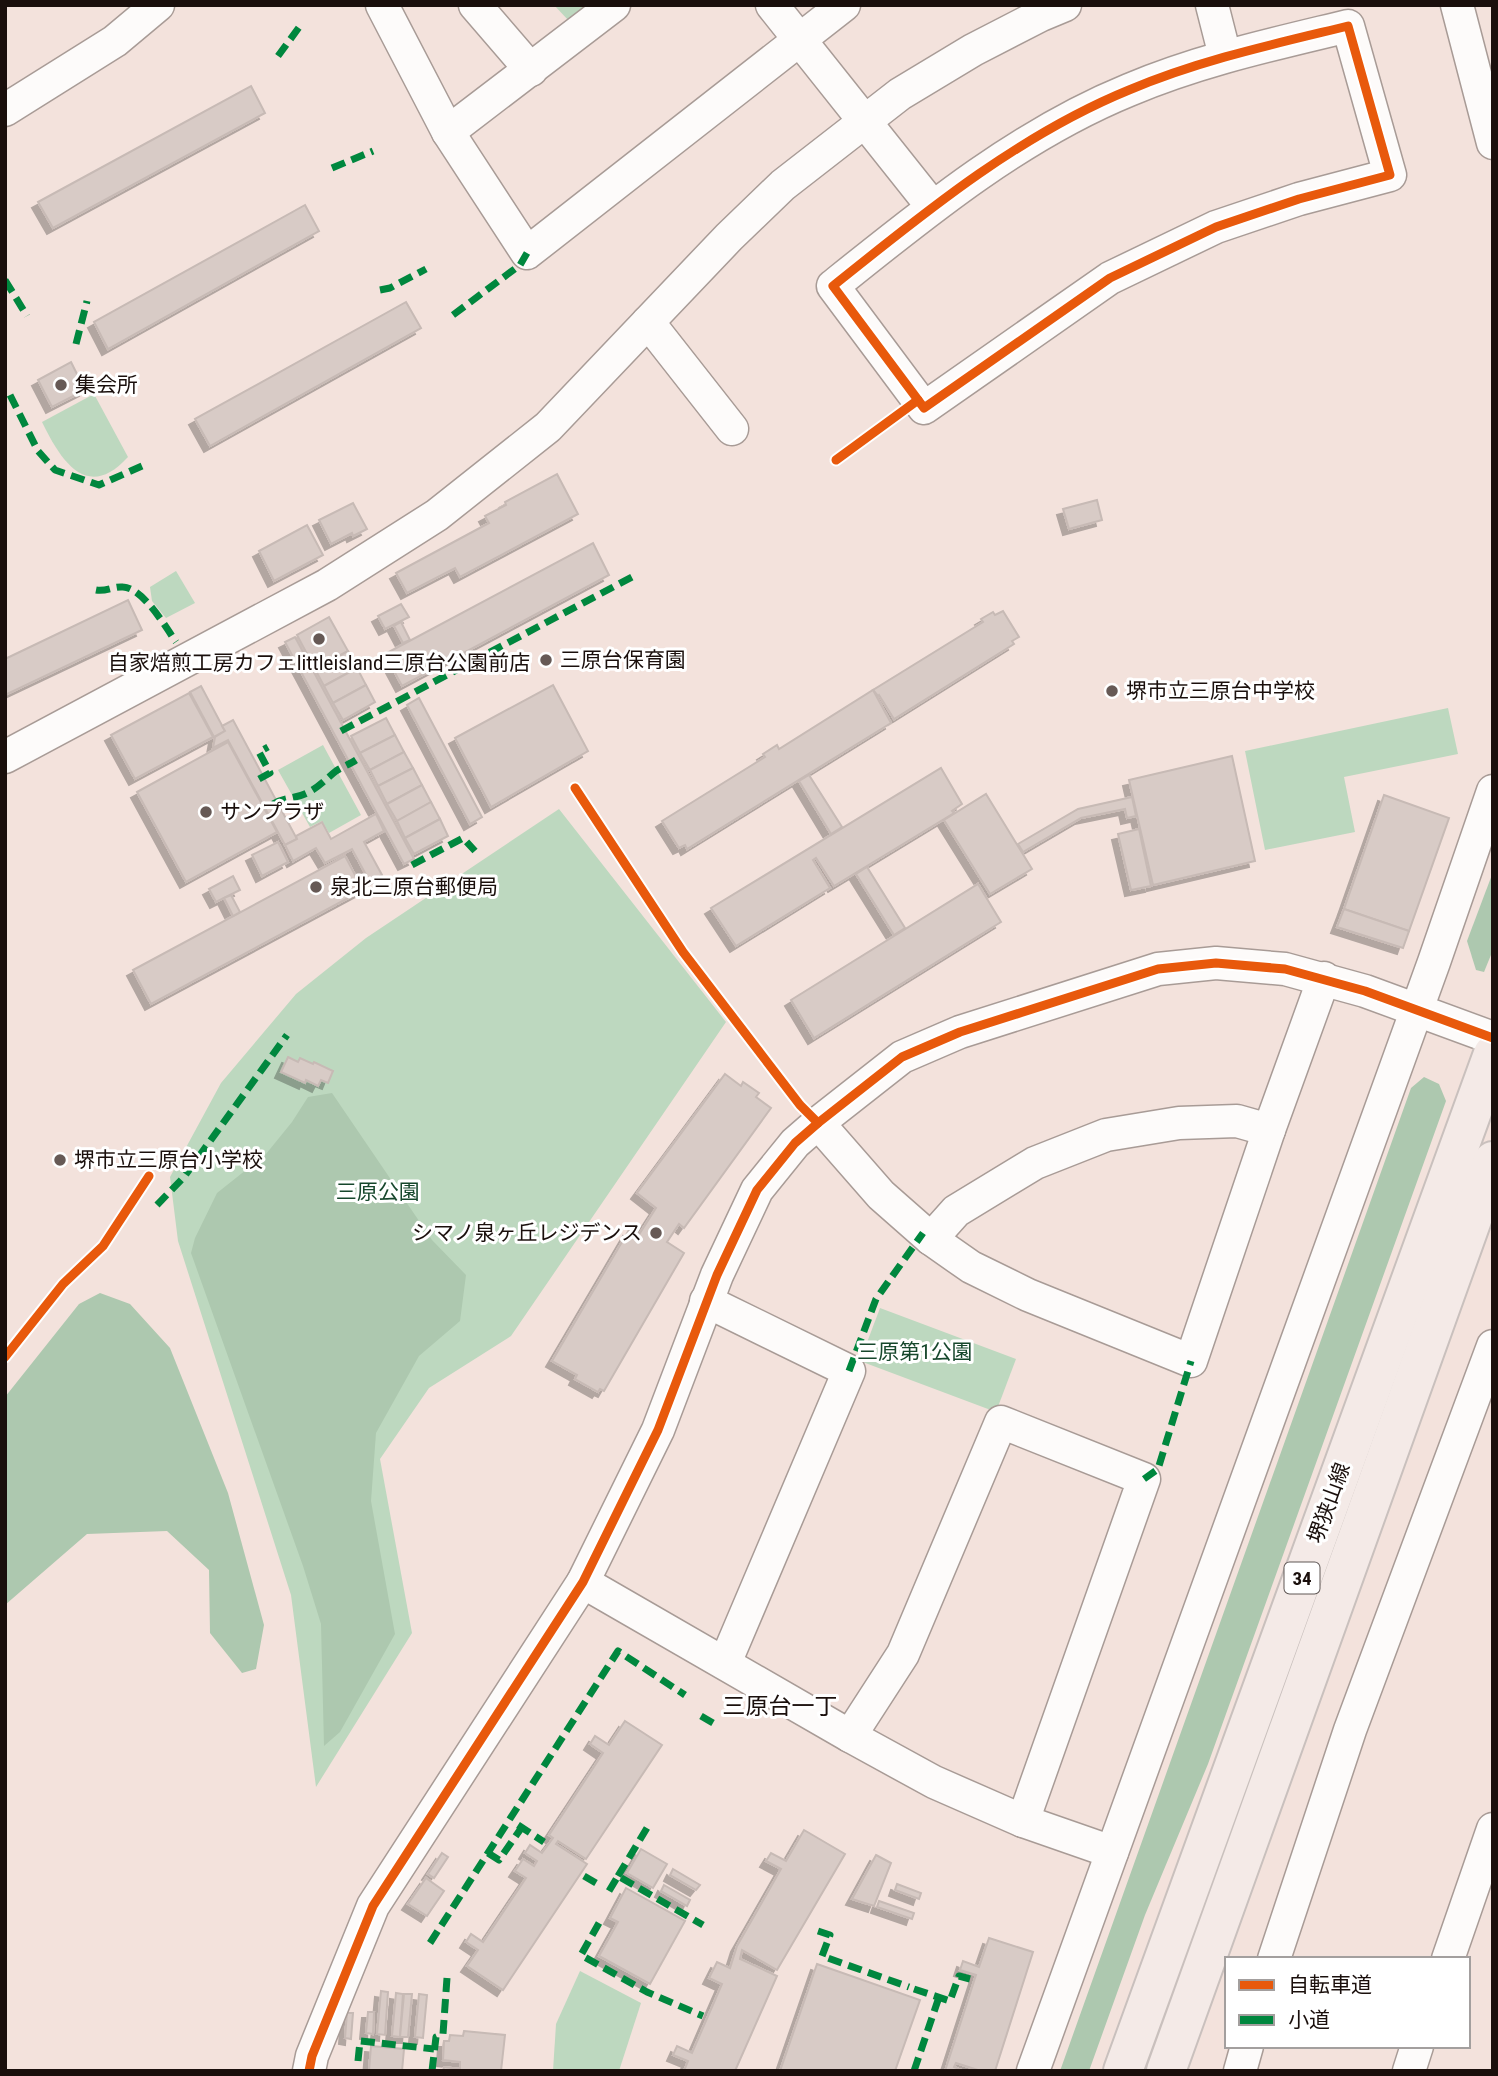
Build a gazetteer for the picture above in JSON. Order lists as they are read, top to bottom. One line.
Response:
{"streets":{"main road":["堺狭山線","34"]},"districts":["三原台一丁"],"parks":["三原公園","三原第1公園"],"places":["集会所","自家焙煎工房カフェlittleisland三原台公園前店","三原台保育園","堺市立三原台中学校","サンプラザ","泉北三原台郵便局","堺市立三原台小学校","シマノ泉ヶ丘レジデンス"],"legend":["自転車道","小道"]}
